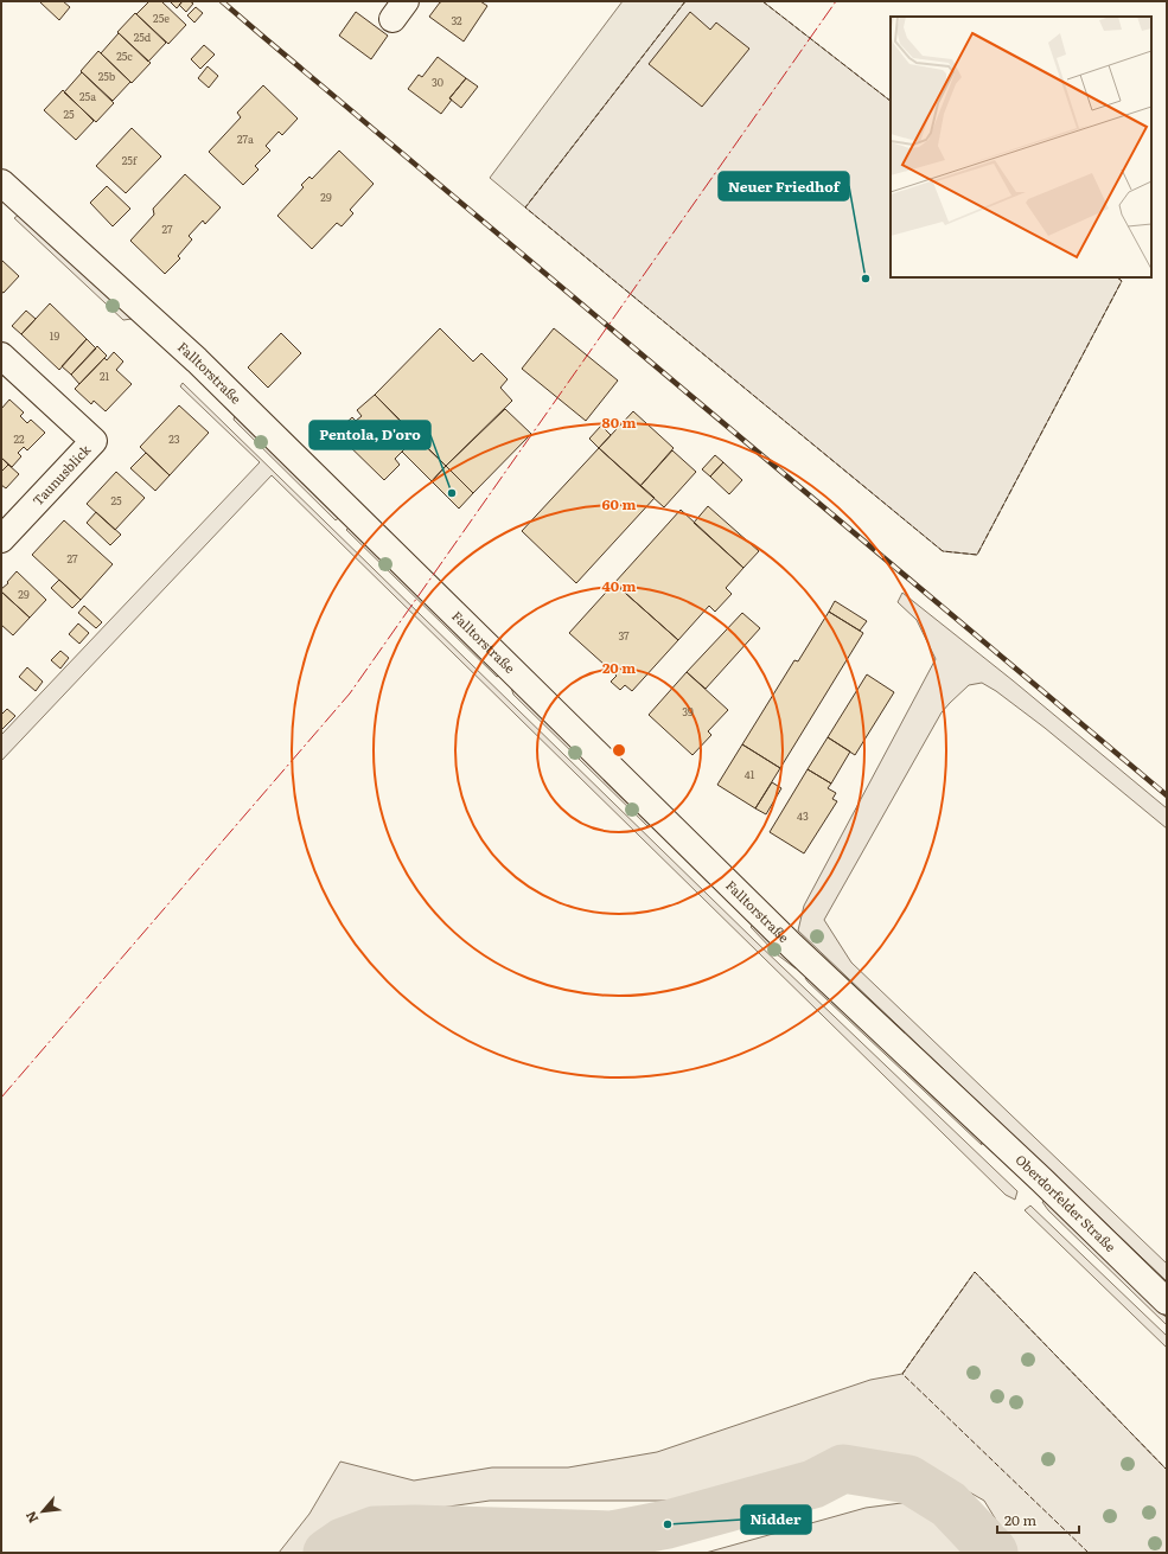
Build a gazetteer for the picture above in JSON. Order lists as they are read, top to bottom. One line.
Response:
{"streets":{"street":["Falltorstraße","Taunusblick","Oberdorfelder Straße"]},"crossings":[["Falltorstraße","Oberdorfelder Straße"]],"places":["Neuer Friedhof","Pentola, D'oro","Nidder"],"house_numbers":["25e","32","25d","25c","25b","30","25a","25","27a","25f","29","27","19","21","22","23","25","27","29","37","39","41","43"],"scale_bar":"20 m","north":"bottom left","rings":["80 m","60 m","40 m","20 m"]}
